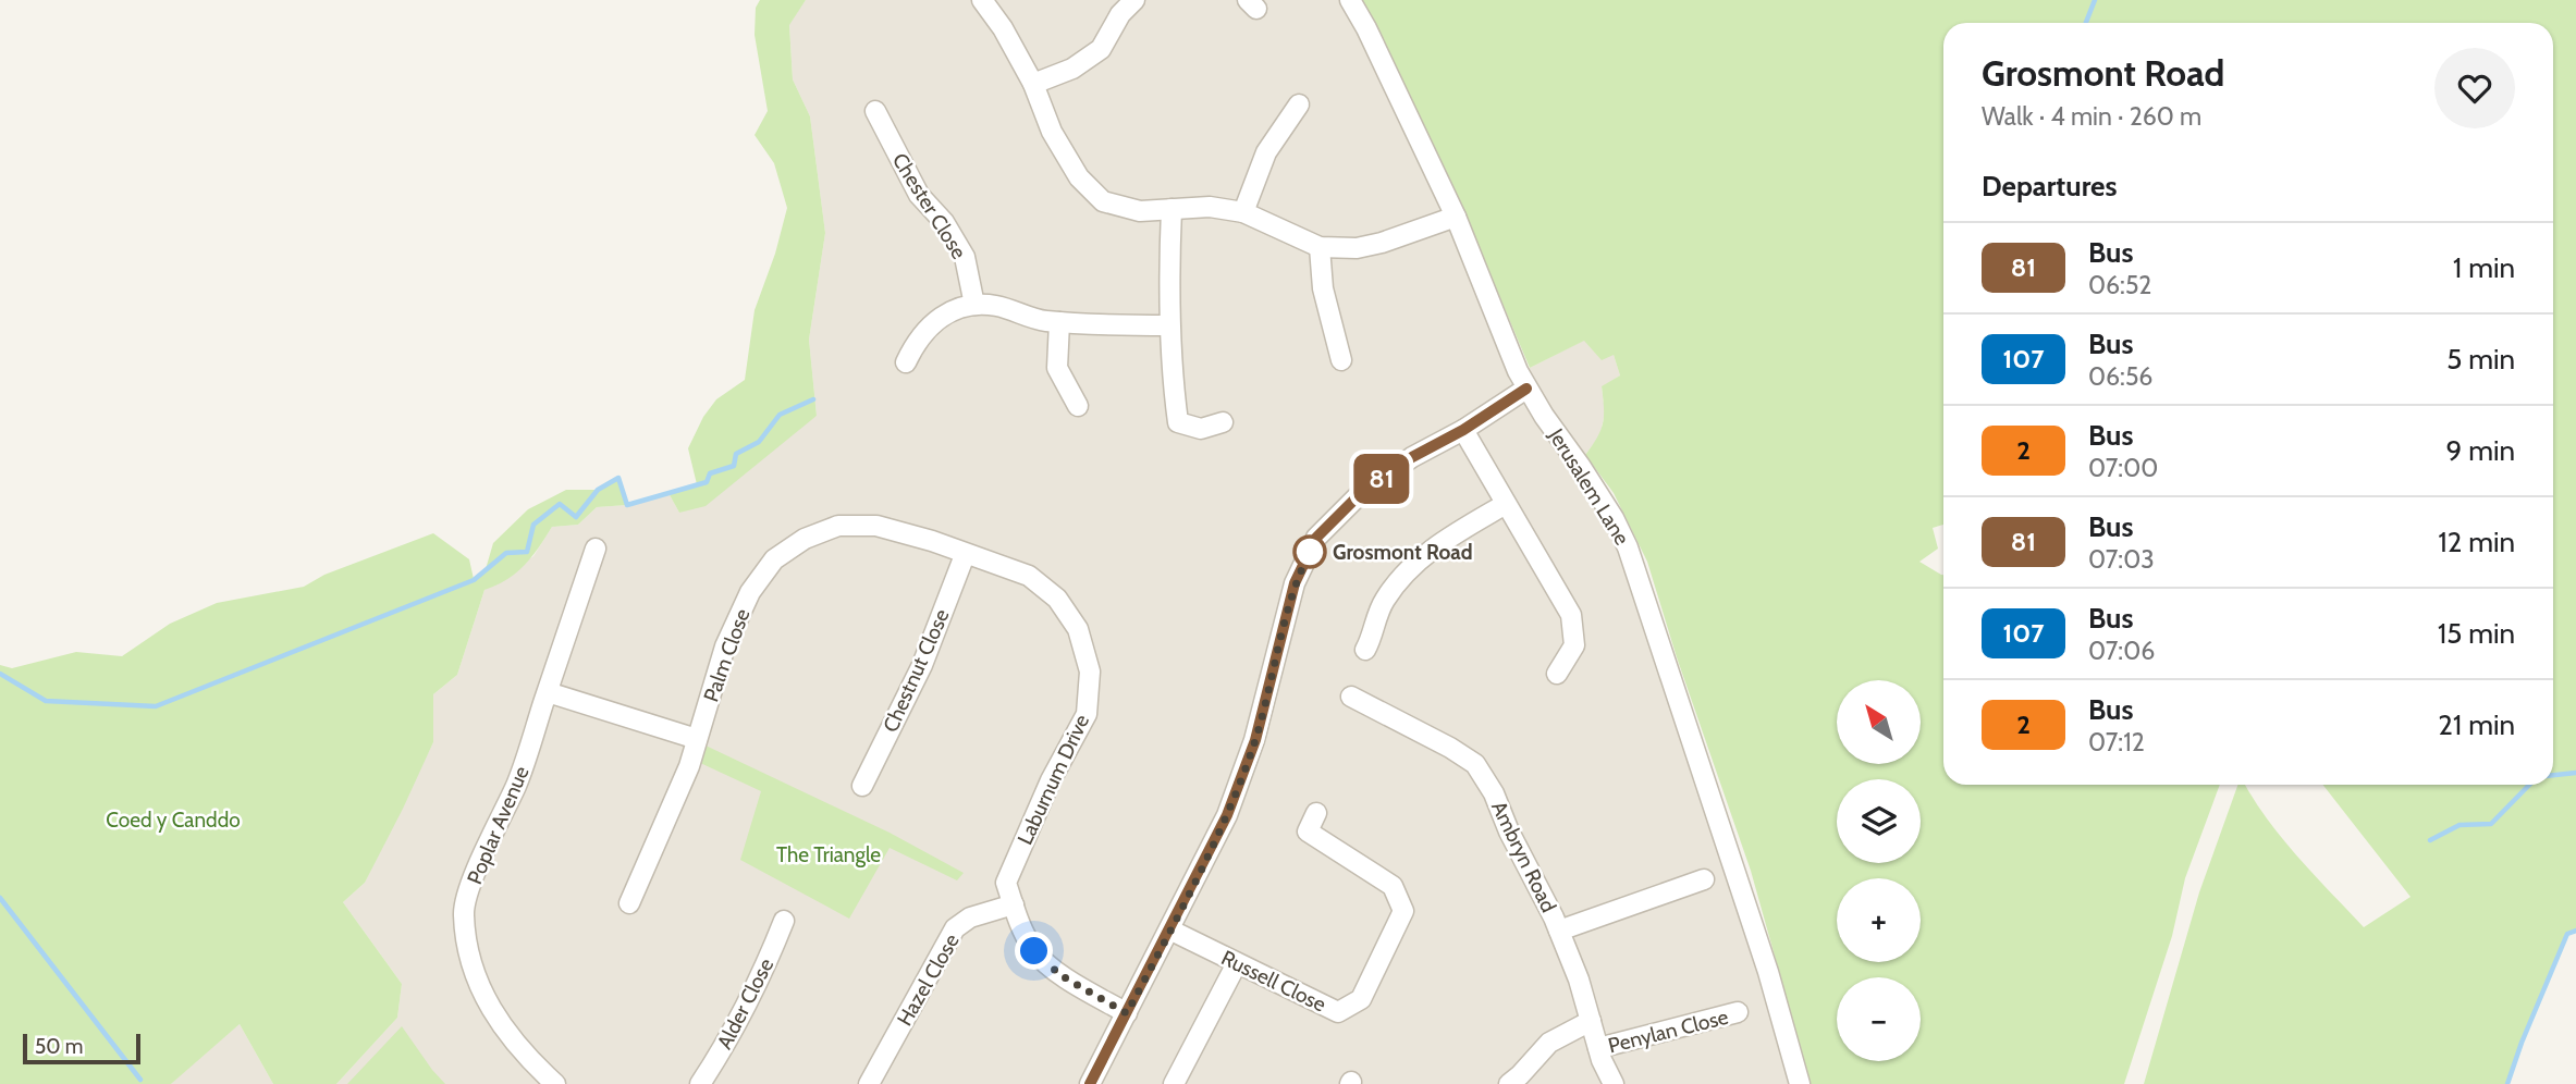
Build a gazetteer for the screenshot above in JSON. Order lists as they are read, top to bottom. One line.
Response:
{"streets":{"street":["Chester Close","Jerusalem Lane","Palm Close","Chestnut Close","Laburnum Drive","Poplar Avenue","Ambryn Road","Hazel Close","Russell Close","Alder Close","Penylan Close"]},"crossings":[["Palm Close","Chestnut Close"],["Palm Close","Laburnum Drive"],["Chestnut Close","Laburnum Drive"],["Laburnum Drive","Hazel Close"],["Ambryn Road","Penylan Close"]],"parks":["Coed y Canddo","The Triangle"],"places":["Grosmont Road"],"lines":["bus line 81"],"scale_bar":"50 m","north":"top left","page":{"on_map":"81","heading":[["Grosmont Road","Walk · 4 min · 260 m"],"Departures"],"list":[{"mark":"81","name":"Bus","note":"06:52","value":"1 min"},{"mark":"107","name":"Bus","note":"06:56","value":"5 min"},{"mark":"2","name":"Bus","note":"07:00","value":"9 min"},{"mark":"81","name":"Bus","note":"07:03","value":"12 min"},{"mark":"107","name":"Bus","note":"07:06","value":"15 min"},{"mark":"2","name":"Bus","note":"07:12","value":"21 min"}],"map_buttons":["+","−"],"scale":"50 m"}}
